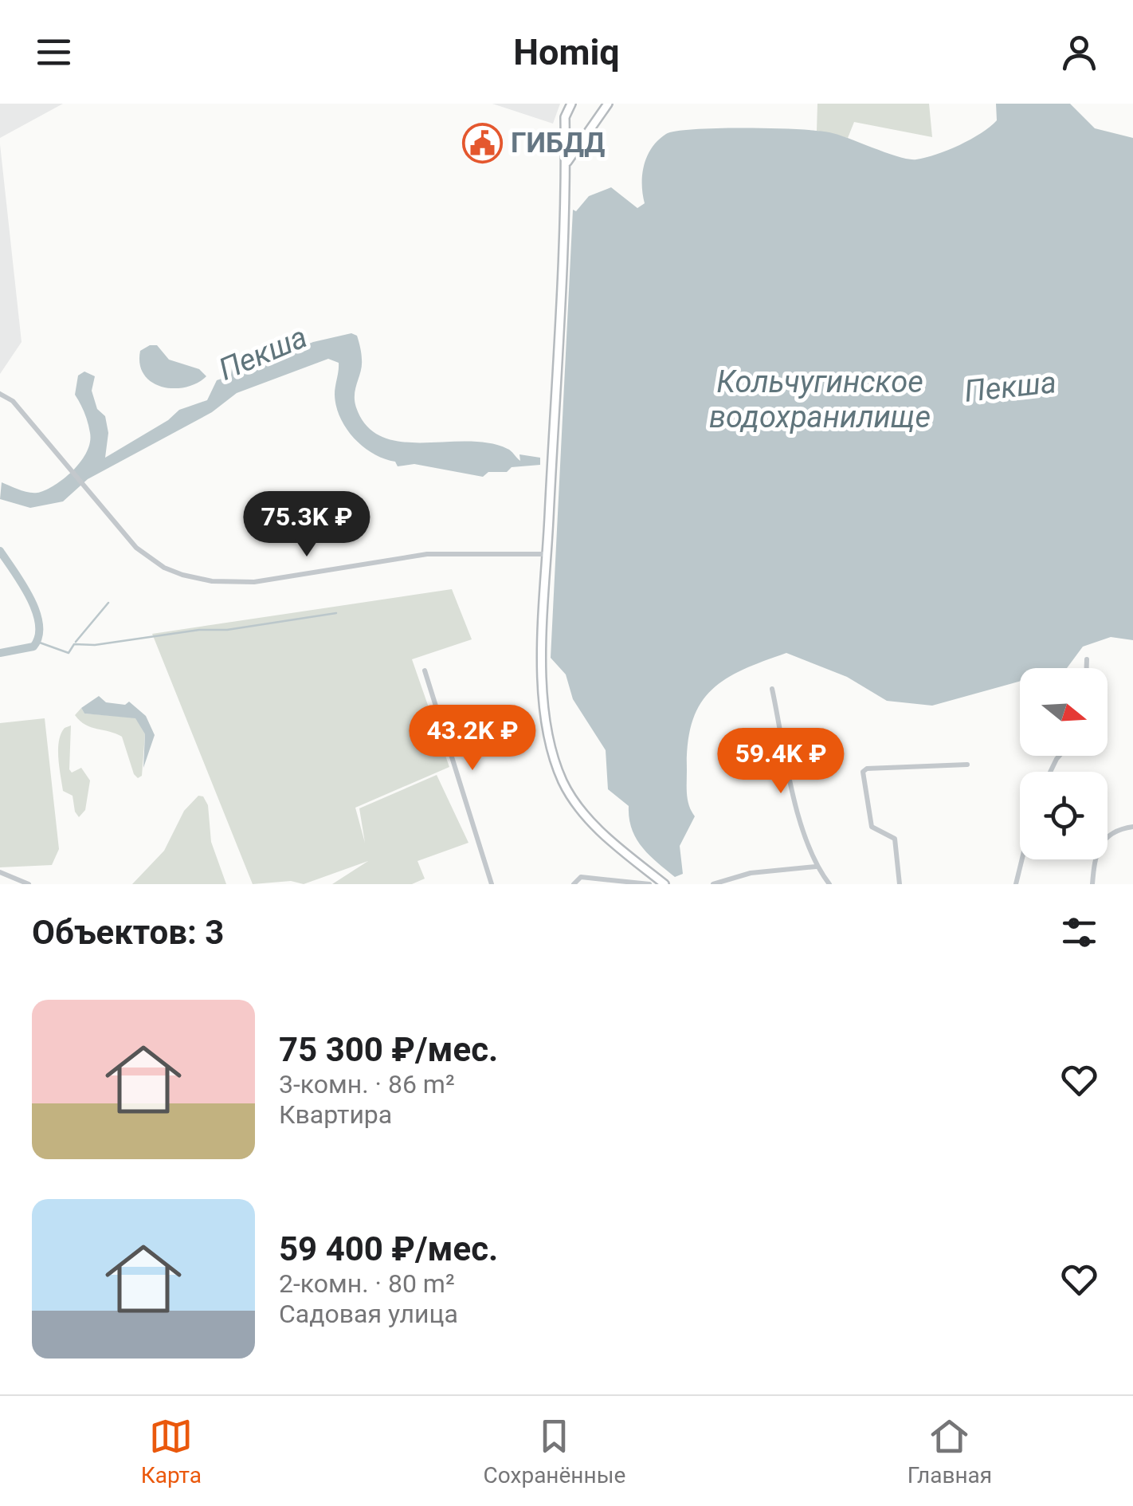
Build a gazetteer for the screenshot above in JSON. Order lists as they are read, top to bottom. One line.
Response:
{"water":["Пекша","Кольчугинское водохранилище"],"places":{"public building":["ГИБДД"]},"north":"right","page":{"header":"Homiq","price":["75.3K ₽","43.2K ₽","59.4K ₽"],"heading":"Объектов: 3","list":[{"name":"75 300 ₽/мес.","note":"3-комн. · 86 m² · Квартира"},{"name":"59 400 ₽/мес.","note":"2-комн. · 80 m² · Садовая улица"}],"tabs":["Карта","Сохранённые","Главная"]}}
